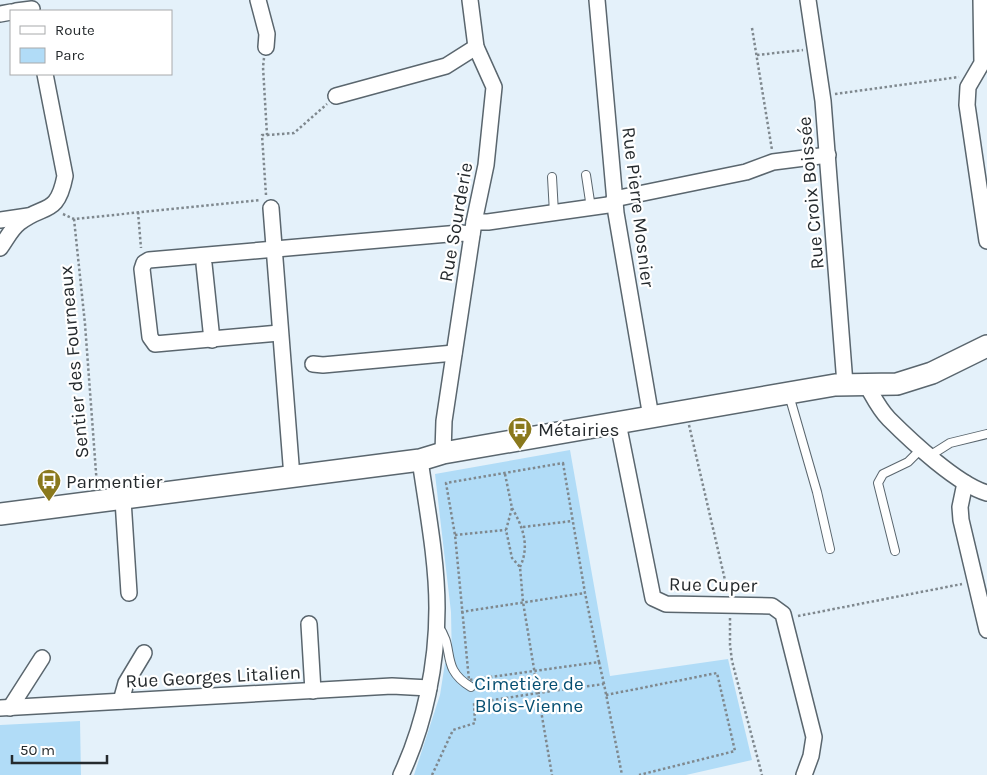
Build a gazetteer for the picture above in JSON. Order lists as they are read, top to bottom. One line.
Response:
{"streets":{"street":["Rue Croix Boissée","Rue Pierre Mosnier","Rue Sourderie","Rue Cuper","Rue Georges Litalien"],"path":["Sentier des Fourneaux"]},"parks":["Cimetière de Blois-Vienne"],"places":{"bus stop":["Métairies","Parmentier"]},"legend":["Route","Parc"],"scale_bar":"50 m"}
